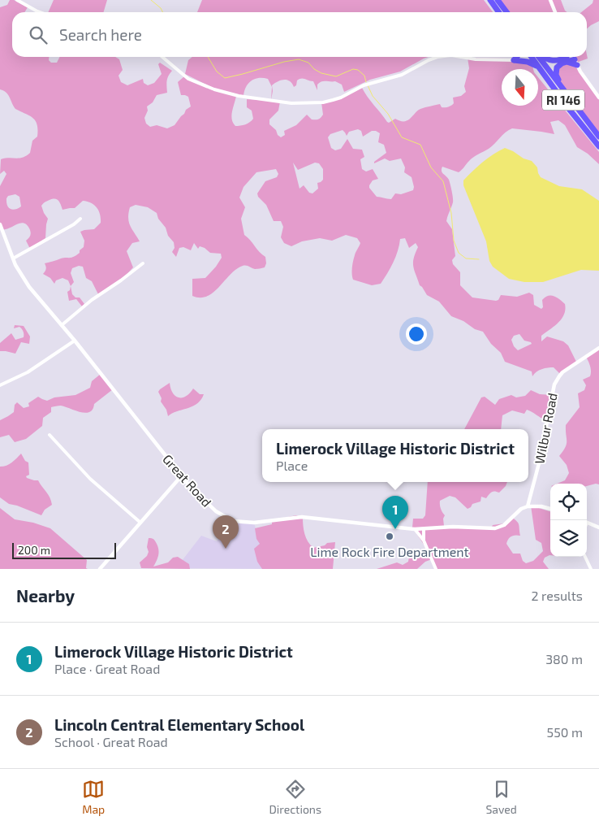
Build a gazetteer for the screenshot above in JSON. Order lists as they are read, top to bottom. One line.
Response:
{"streets":{"highway":["RI 146"],"street":["Wilbur Road","Great Road"]},"crossings":[["Wilbur Road","Great Road"]],"places":["Lime Rock Fire Department"],"scale_bar":"200 m","north":"bottom","page":{"search":"Search here","popup":["Limerock Village Historic District","Place"],"pins":["1","2"],"scale":"200 m","heading":["Nearby","2 results"],"list":[{"mark":"1","name":"Limerock Village Historic District","note":"Place · Great Road","value":"380 m"},{"mark":"2","name":"Lincoln Central Elementary School","note":"School · Great Road","value":"550 m"}],"nav":["Map","Directions","Saved"]}}
